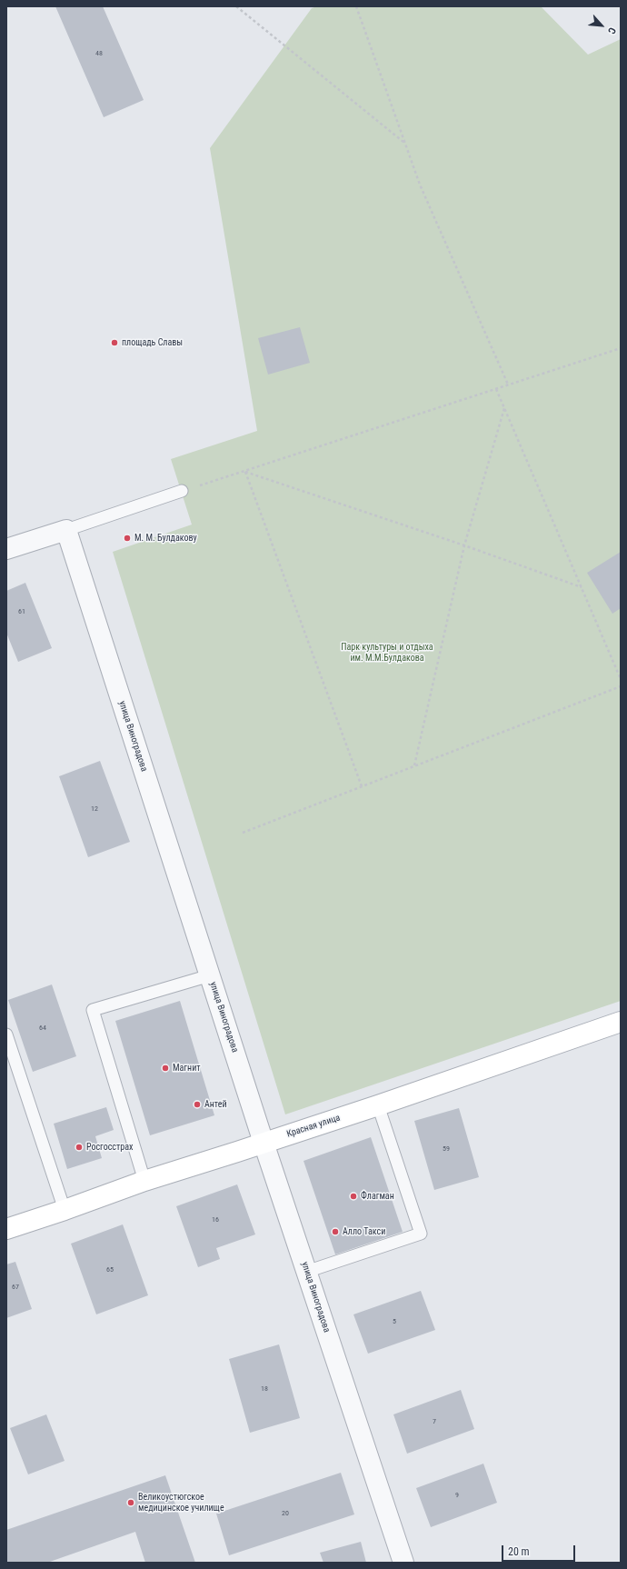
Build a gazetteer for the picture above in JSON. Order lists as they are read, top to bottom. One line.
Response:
{"streets":{"main road":["Красная улица"],"street":["улица Виноградова"]},"crossings":[["улица Виноградова","Красная улица"]],"parks":["Парк культуры и отдыха им. М.М.Булдакова"],"places":["площадь Славы","М. М. Булдакову","Магнит","Антей","Росгосстрах","Флагман","Алло Такси","Великоустюгское медицинское училище"],"house_numbers":["48","61","12","64","59","16","65","67","5","18","7","9","20"],"scale_bar":"20 m","north":"bottom right"}
